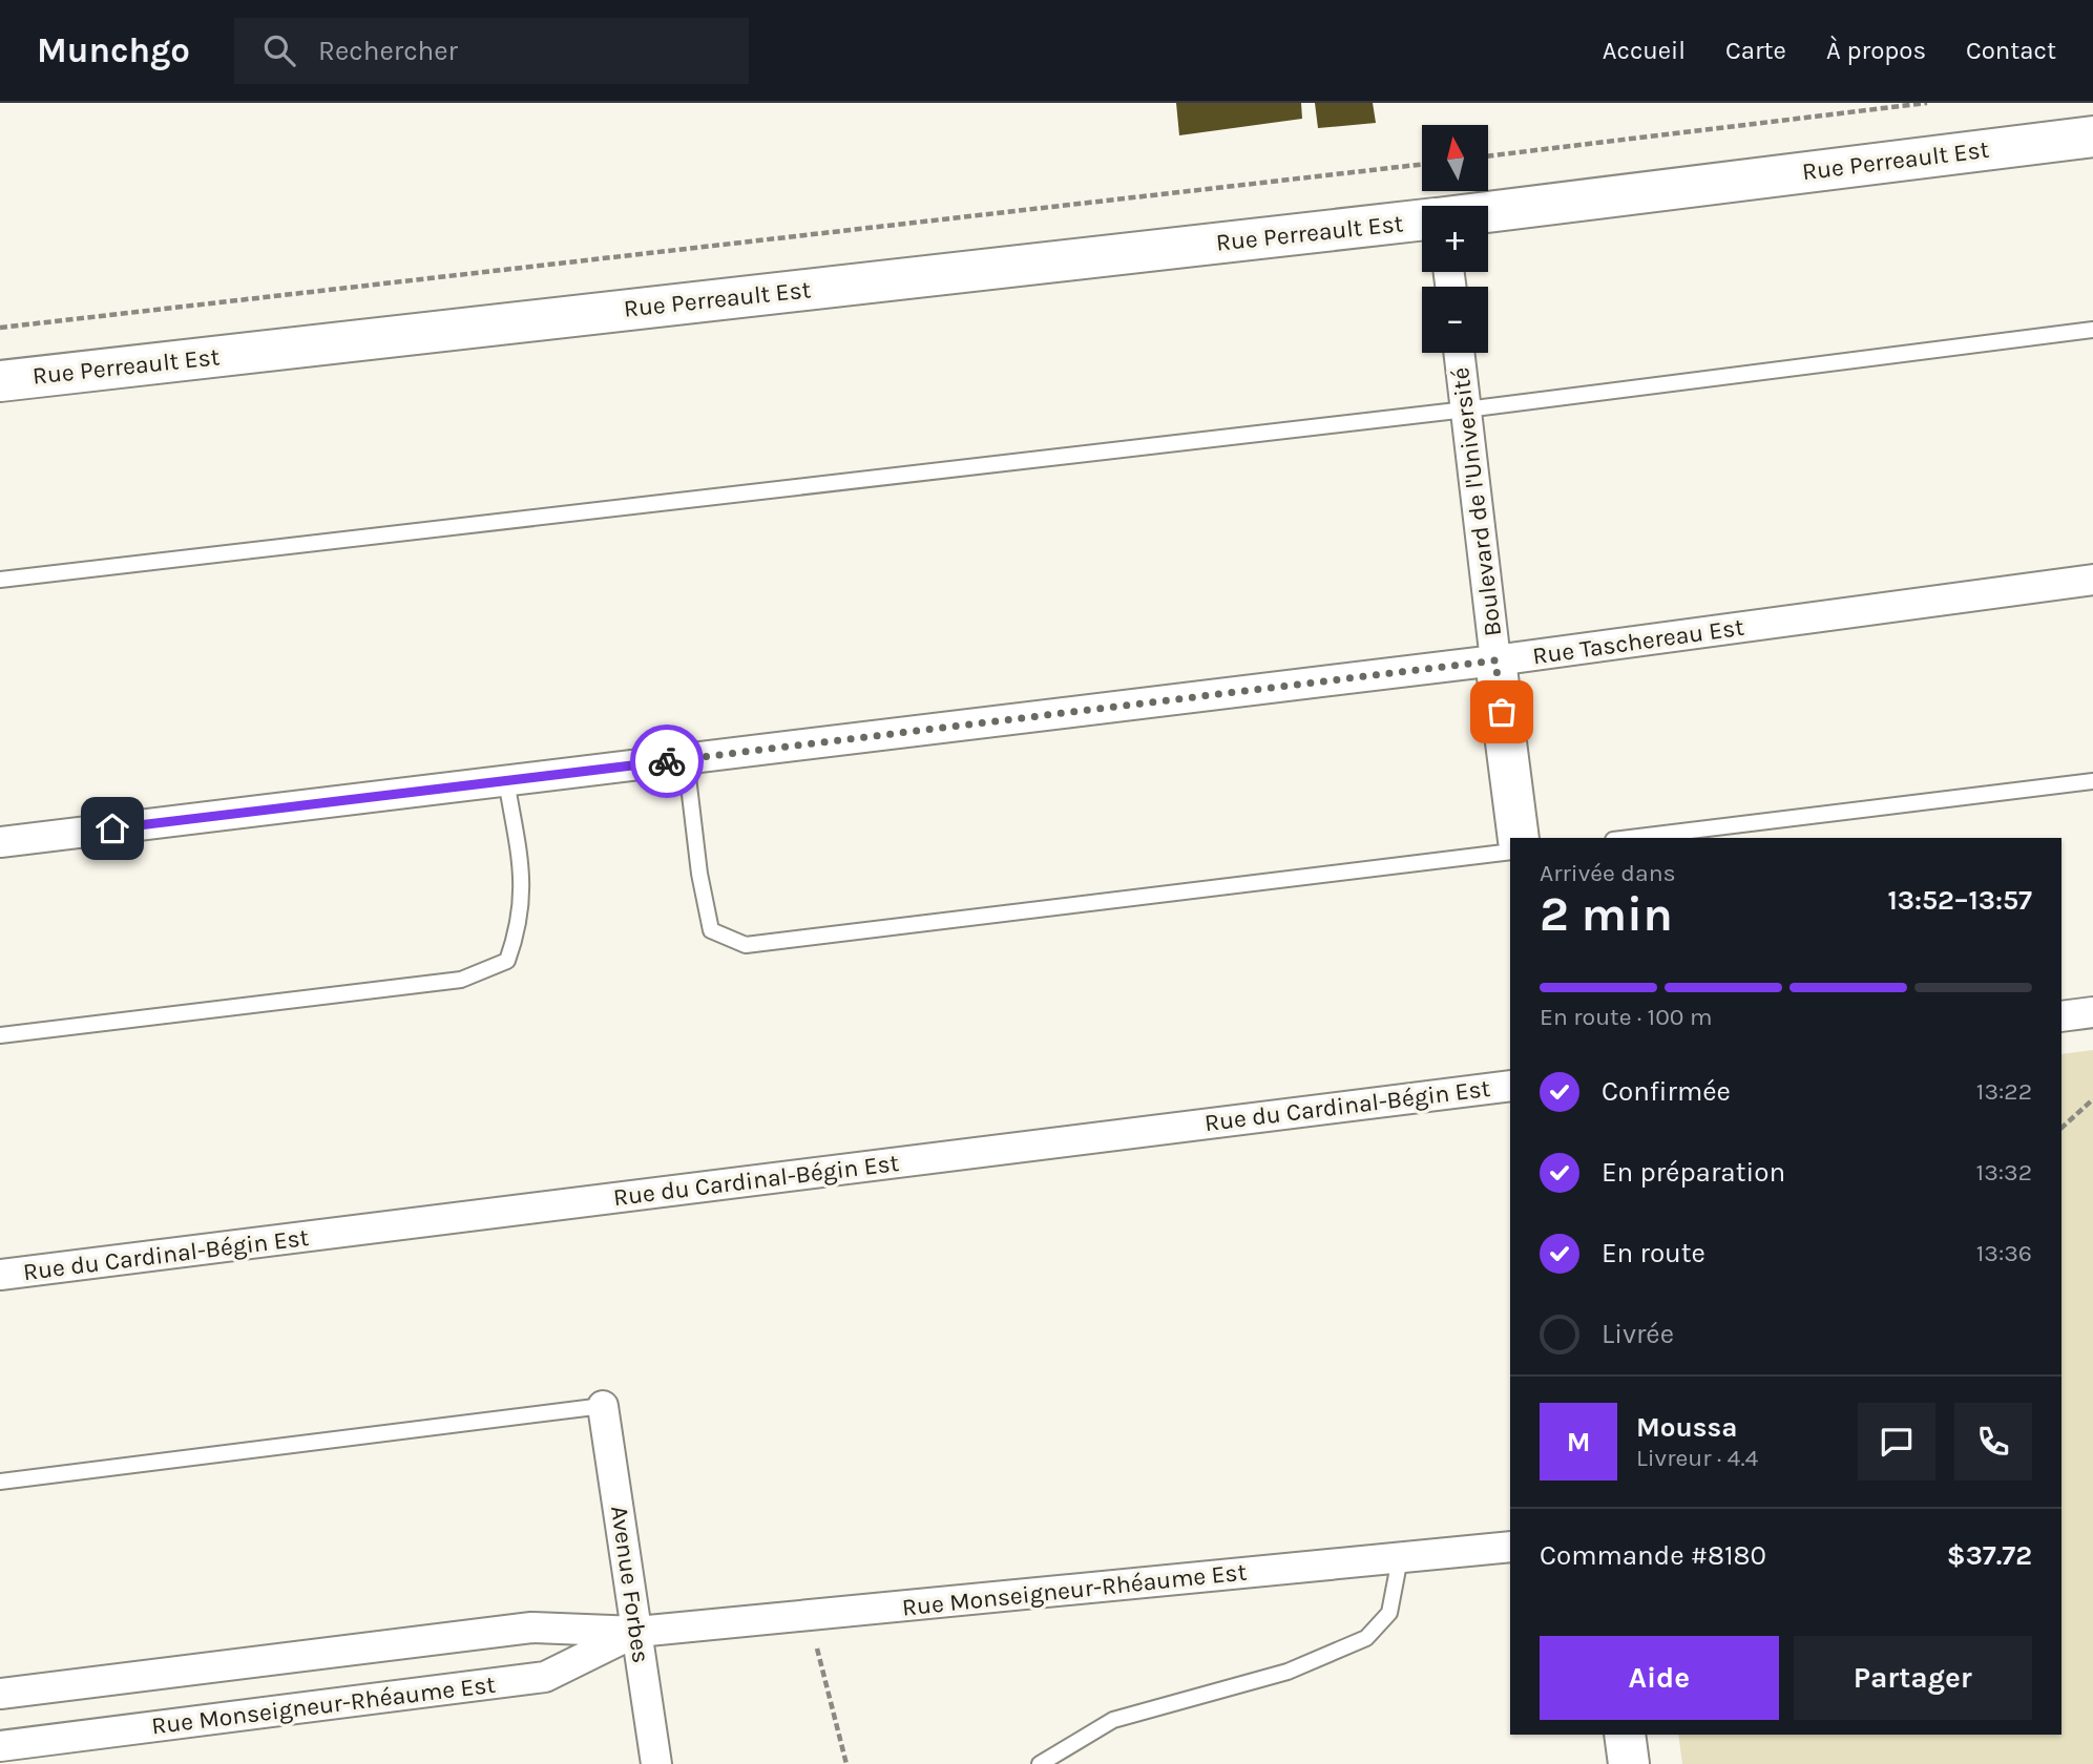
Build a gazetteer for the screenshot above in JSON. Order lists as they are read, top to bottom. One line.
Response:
{"streets":{"street":["Rue Perreault Est","Boulevard de l'Université","Rue Taschereau Est","Rue du Cardinal-Bégin Est","Avenue Forbes","Rue Monseigneur-Rhéaume Est"]},"crossings":[["Boulevard de l'Université","Rue Taschereau Est"],["Avenue Forbes","Rue Monseigneur-Rhéaume Est"]],"north":"top","page":{"header":"Munchgo","search":"Rechercher","nav":["Accueil","Carte","À propos","Contact"],"map_buttons":["+","−"],"heading":["2 min","Arrivée dans","13:52–13:57"],"panel":["Moussa","Livreur · 4.4","Commande #8180","$37.72"],"bar":"En route · 100 m","list":[["Confirmée","13:22"],["En préparation","13:32"],["En route","13:36"],"Livrée"],"round":"M","buttons":["Aide","Partager"]}}
